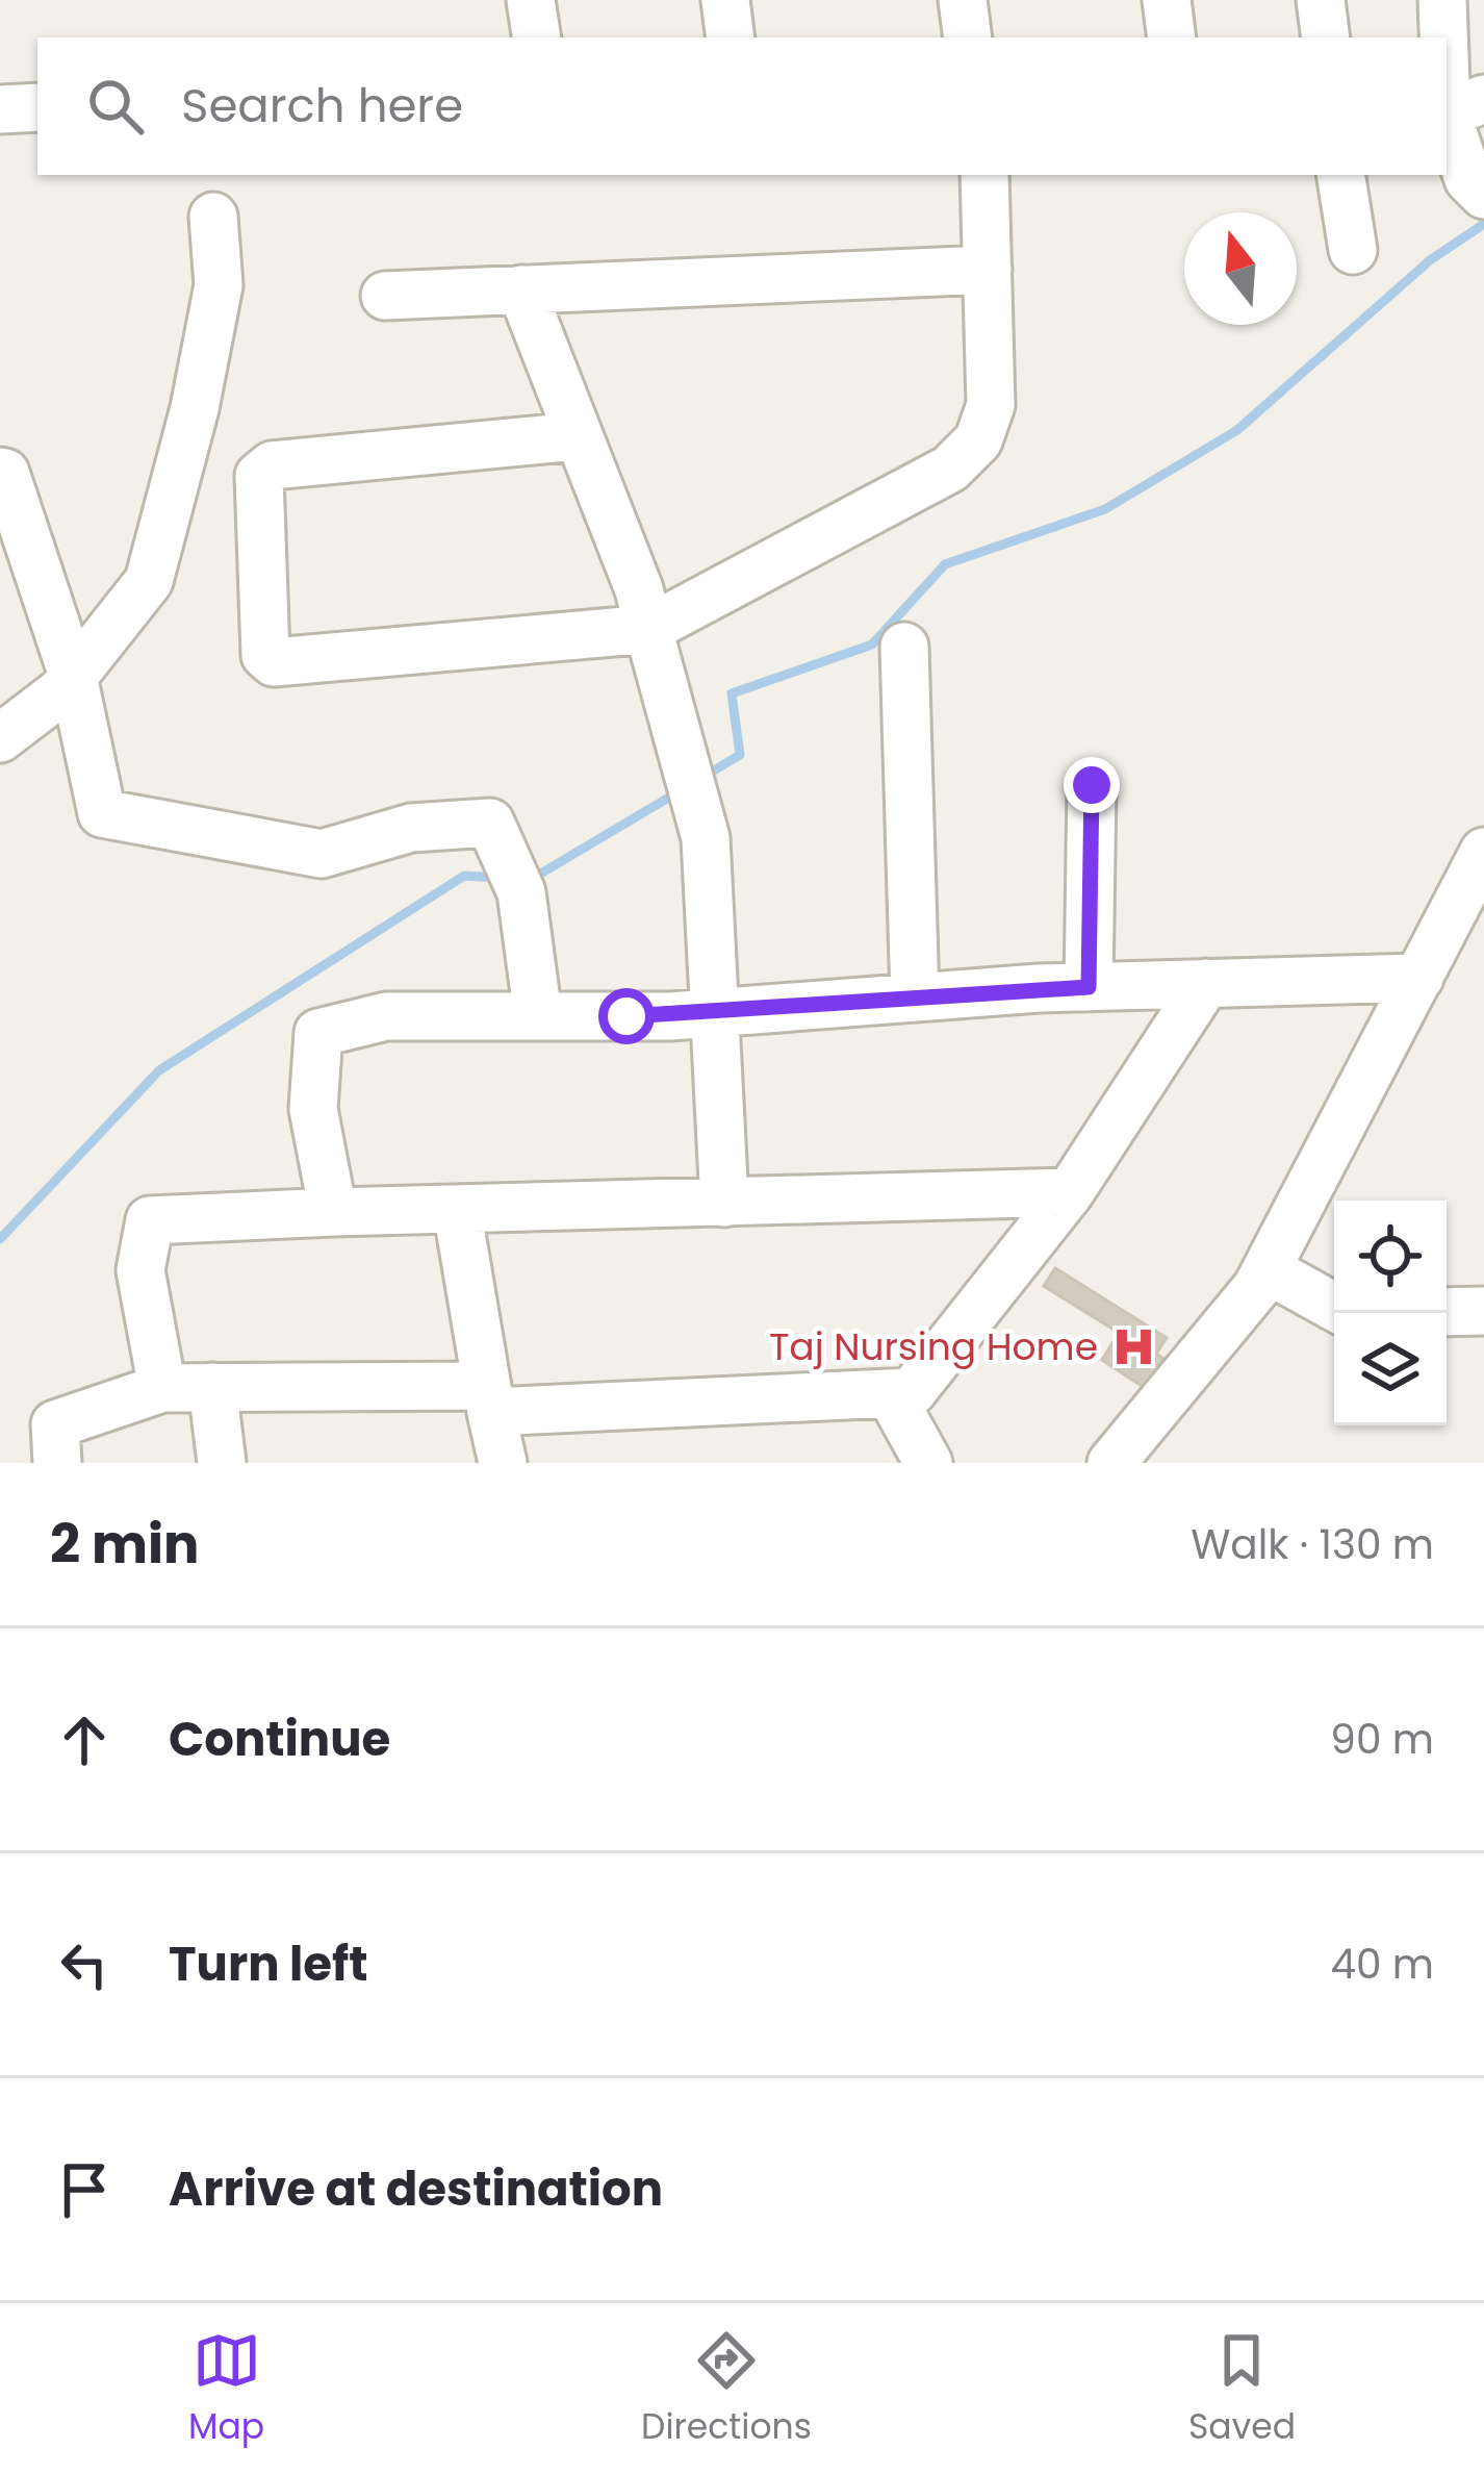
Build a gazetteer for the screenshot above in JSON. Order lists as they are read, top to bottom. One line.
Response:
{"places":{"hospital":["Taj Nursing Home"]},"north":"top","page":{"search":"Search here","heading":["2 min","Walk · 130 m"],"list":[["Continue","90 m"],["Turn left","40 m"],"Arrive at destination"],"nav":["Map","Directions","Saved"]}}
